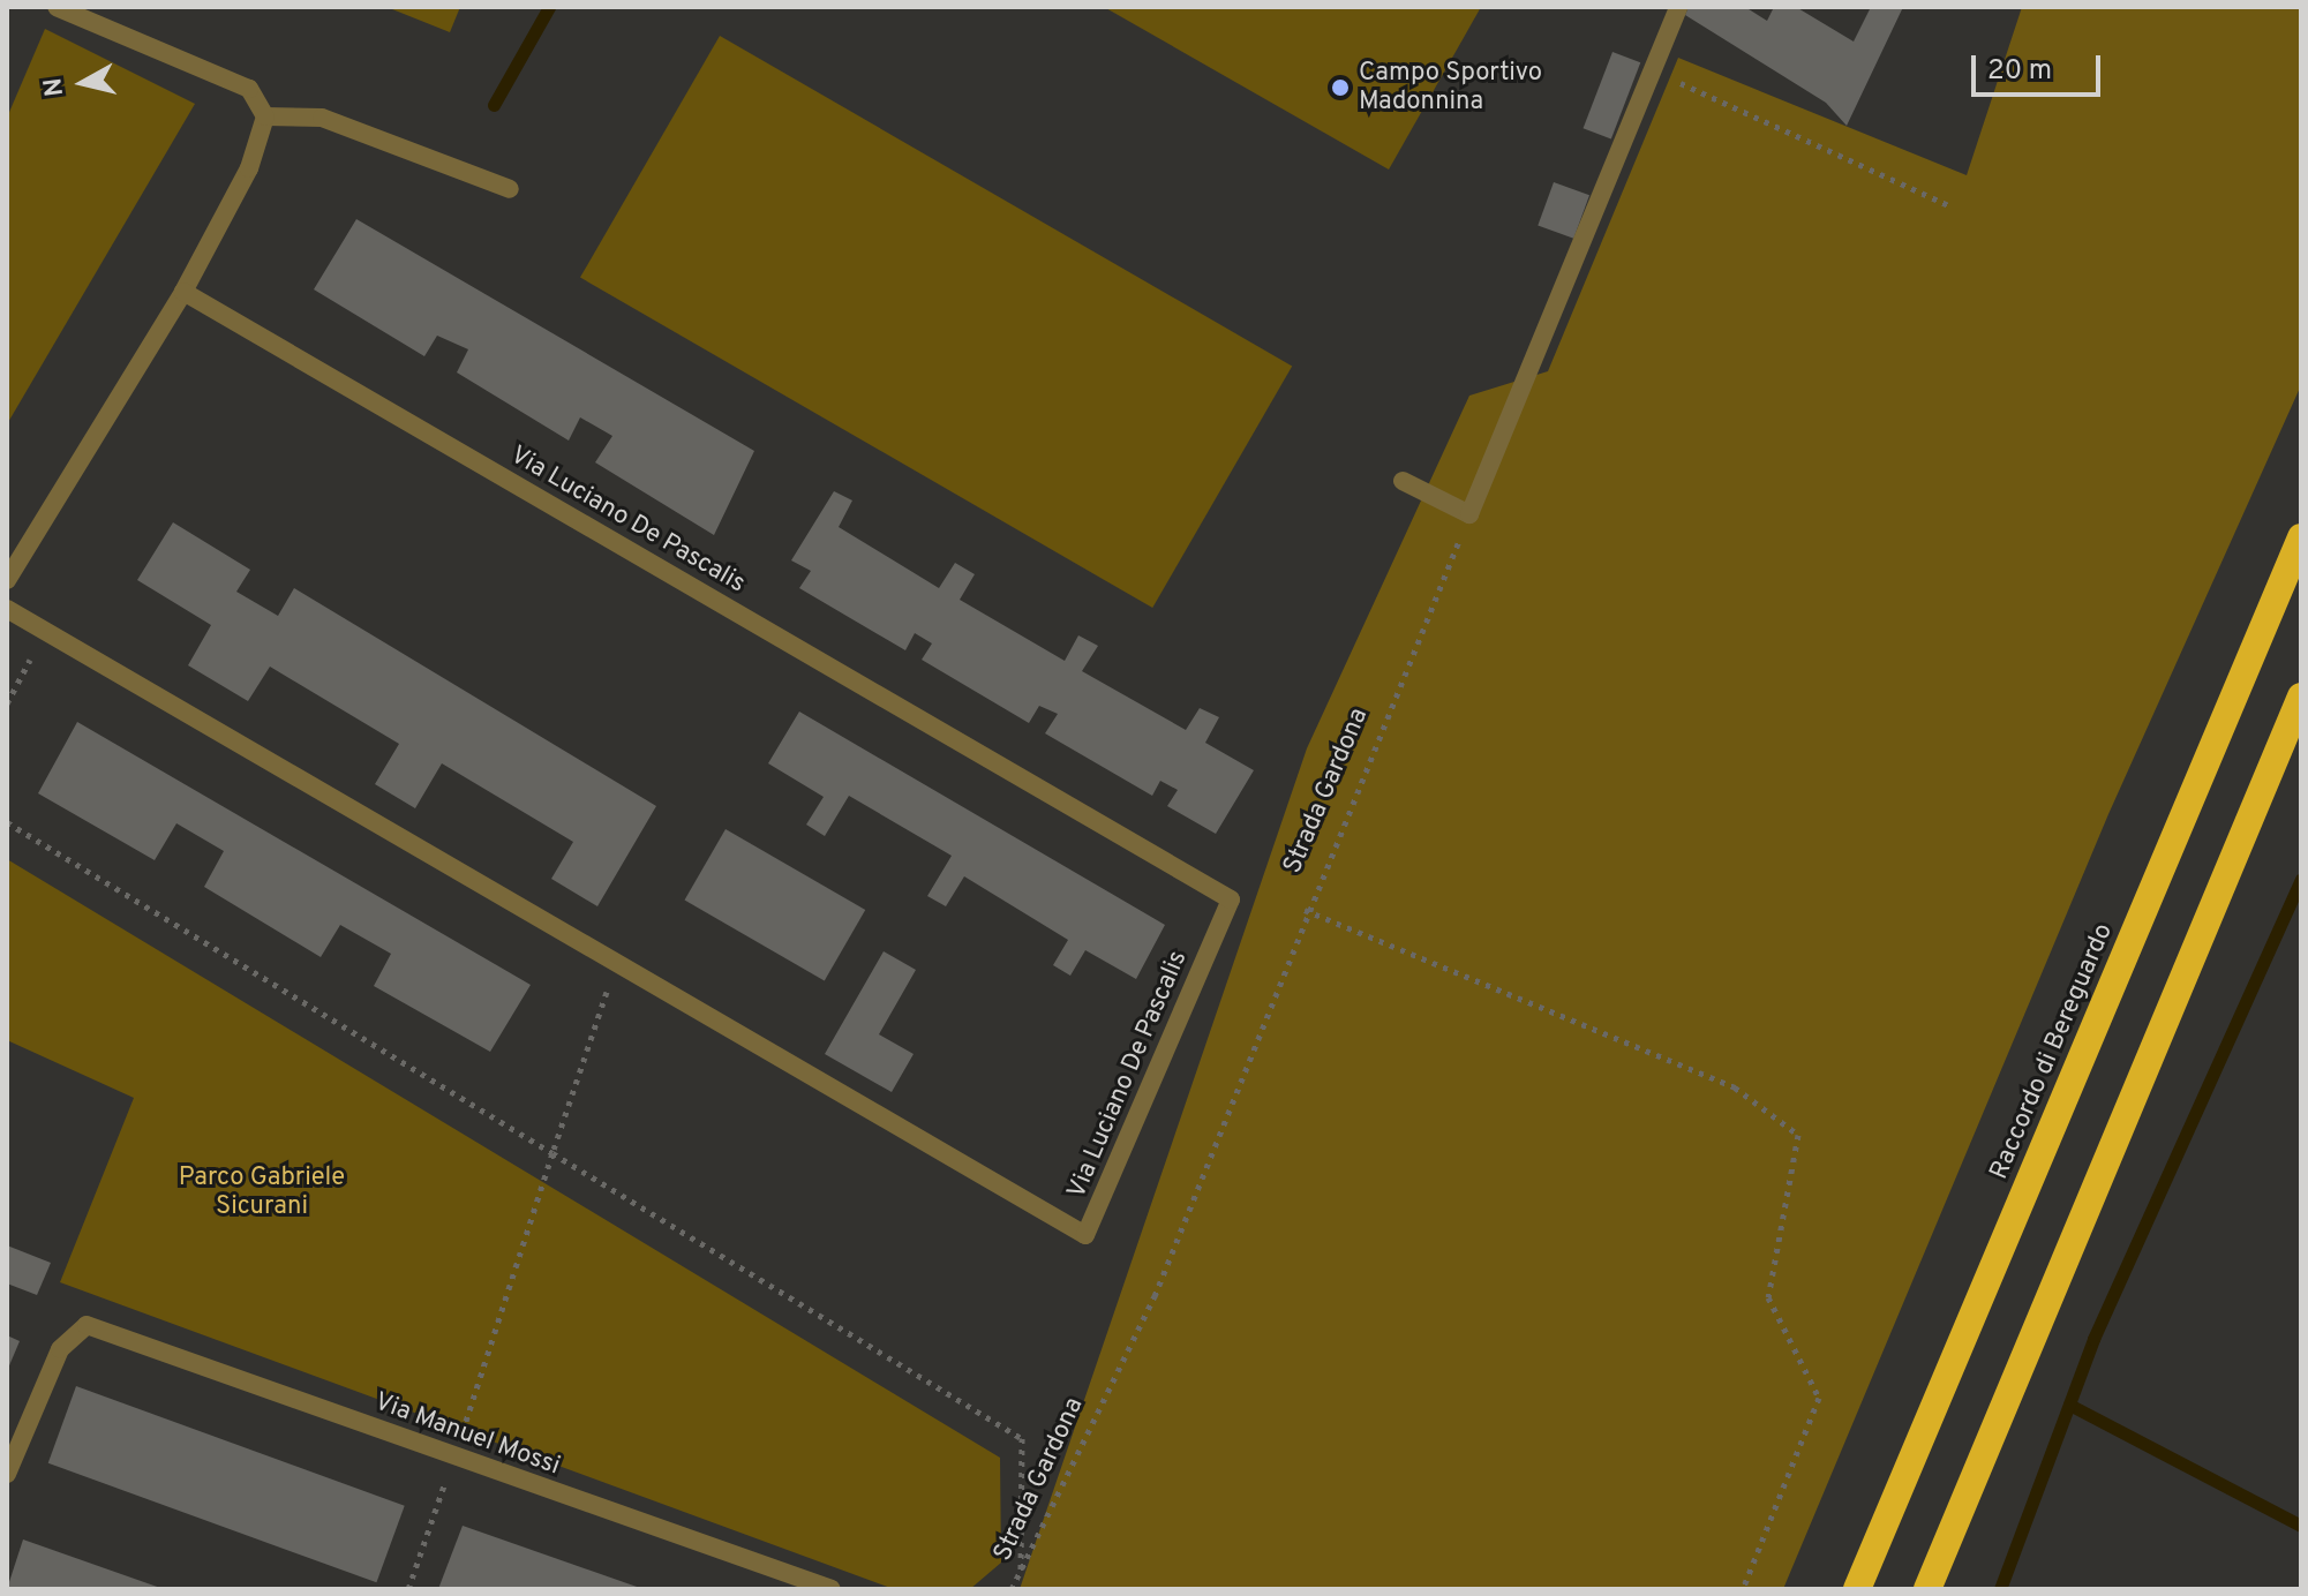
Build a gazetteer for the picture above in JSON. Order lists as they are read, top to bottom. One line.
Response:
{"streets":{"highway":["Raccordo di Bereguardo"],"street":["Via Luciano De Pascalis","Via Manuel Mossi"],"path":["Strada Gardona"]},"parks":["Parco Gabriele Sicurani"],"places":["Campo Sportivo Madonnina"],"scale_bar":"20 m","north":"left"}
